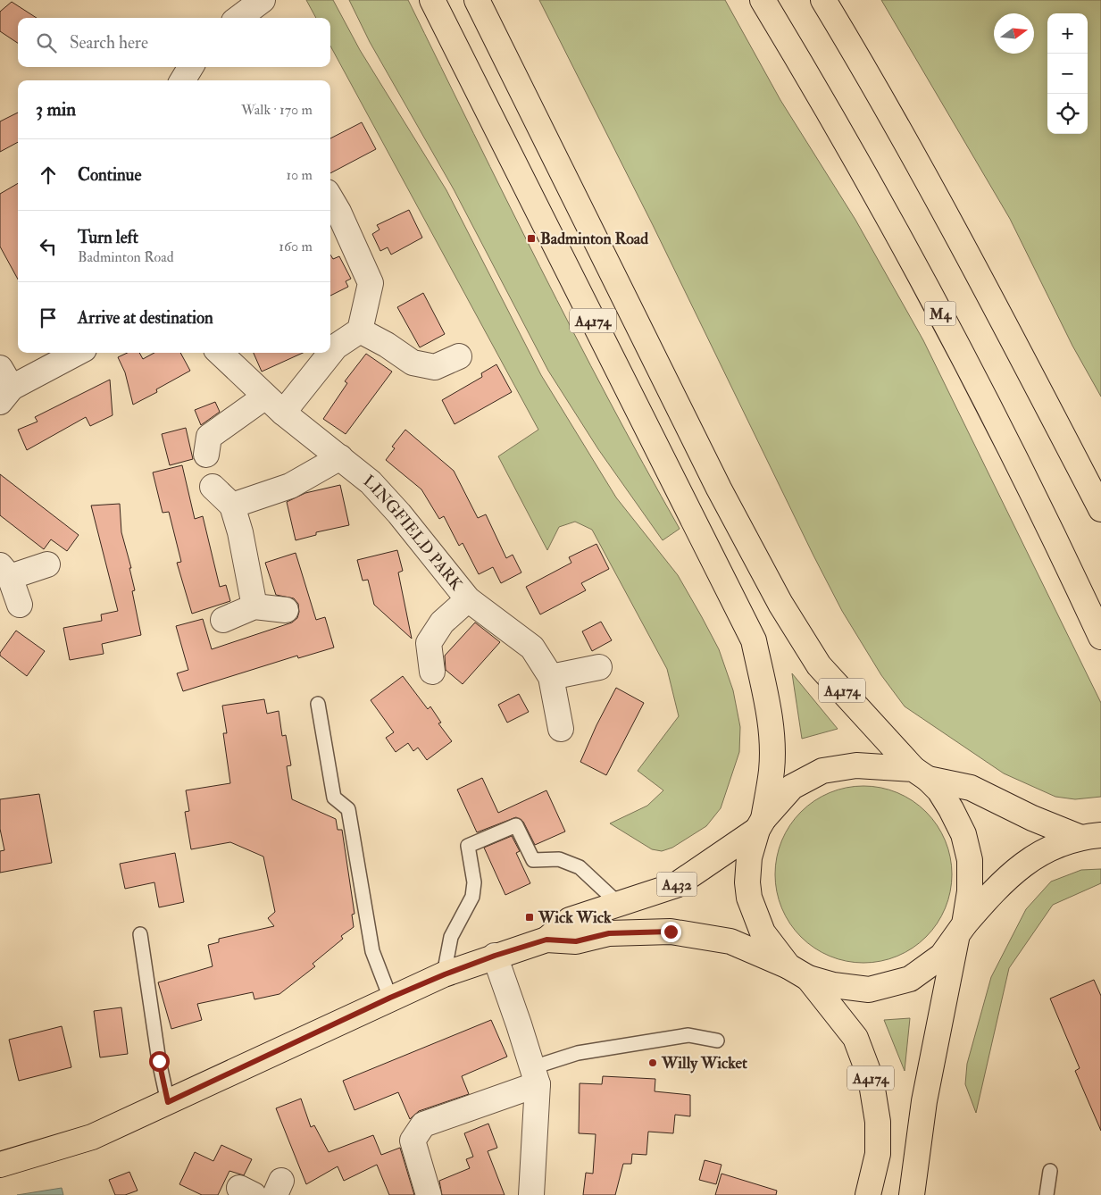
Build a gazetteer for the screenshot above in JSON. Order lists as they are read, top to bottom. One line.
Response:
{"streets":{"main road":["M4","A4174","A432"],"street":["LINGFIELD PARK"]},"crossings":[["A4174","A432"]],"places":{"transit":["Badminton Road","Wick Wick"],"other":["Willy Wicket"]},"north":"right","page":{"map_buttons":["+","−"],"search":"Search here","heading":["3 min","Walk · 170 m"],"list":[["Continue","10 m"],["Turn left","Badminton Road","160 m"],"Arrive at destination"]}}
